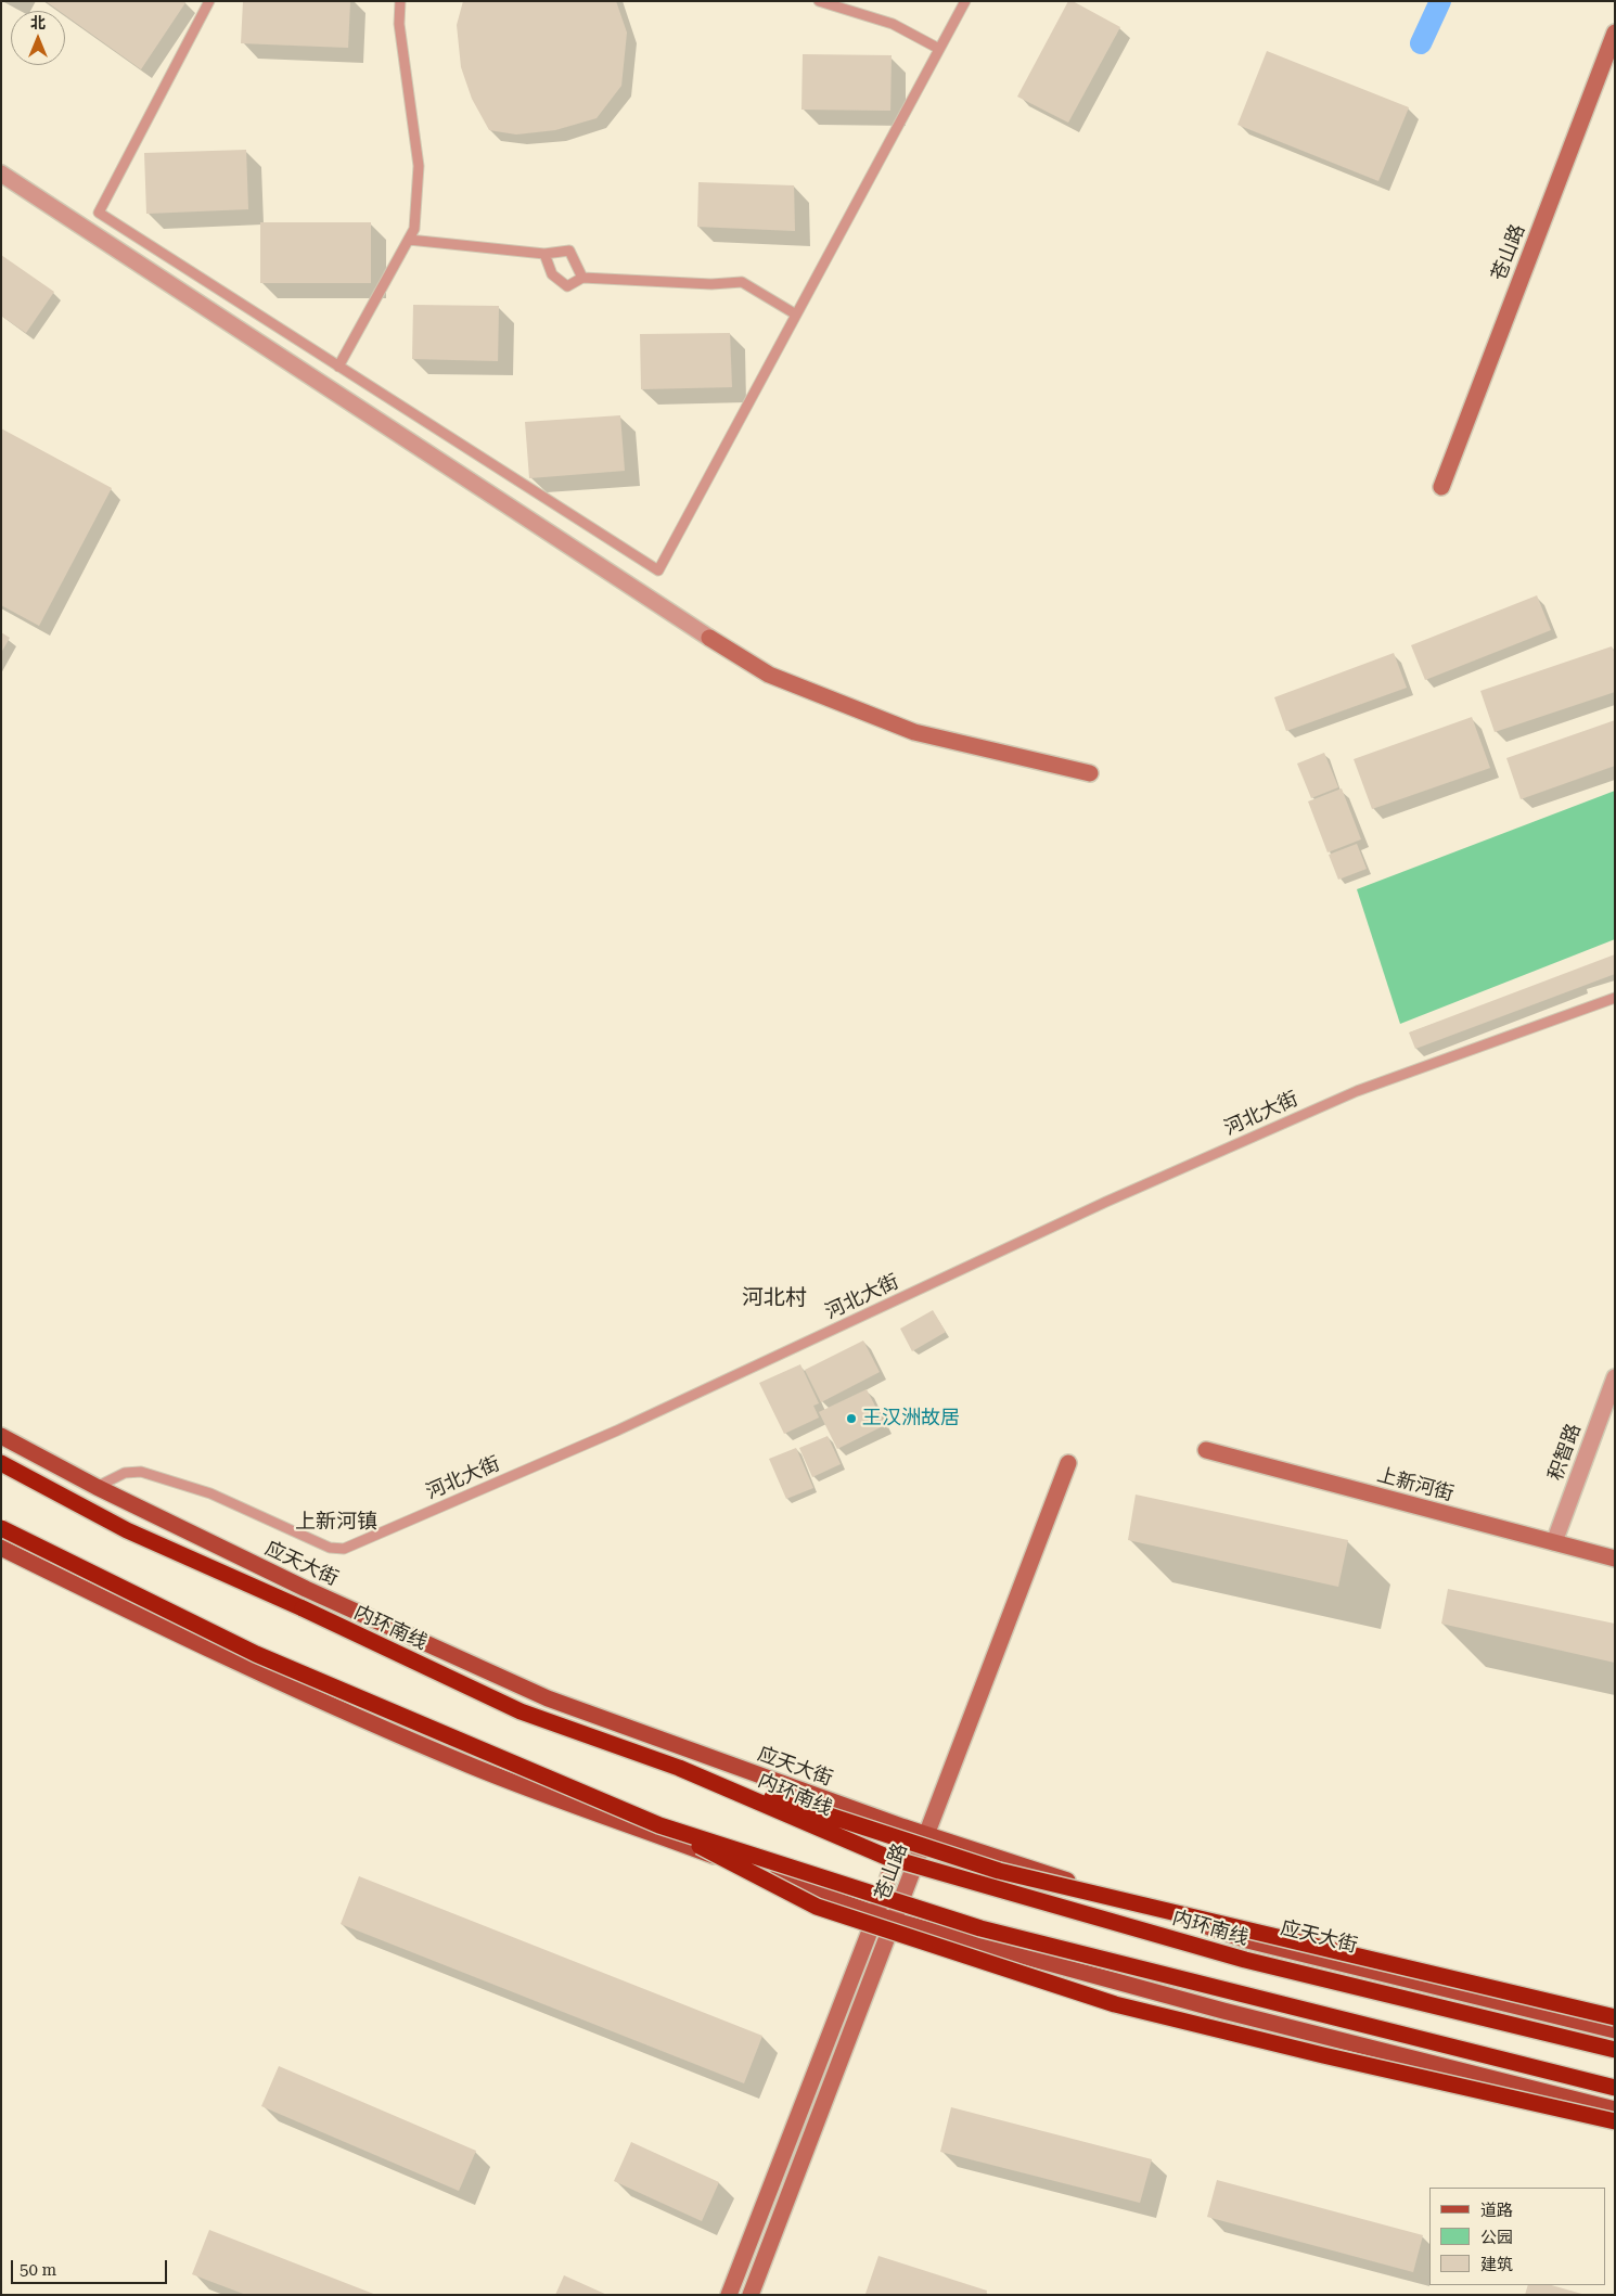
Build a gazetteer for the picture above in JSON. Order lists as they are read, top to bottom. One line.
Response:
{"streets":{"highway":["内环南线"],"main road":["应天大街"],"street":["苍山路","积智路","上新河街"],"lane":["河北大街"]},"crossings":[["苍山路","应天大街"],["河北大街","应天大街"],["积智路","上新河街"]],"districts":["河北村","上新河镇"],"places":["王汉洲故居"],"legend":["道路","公园","建筑"],"scale_bar":"50 m","north":"top"}
